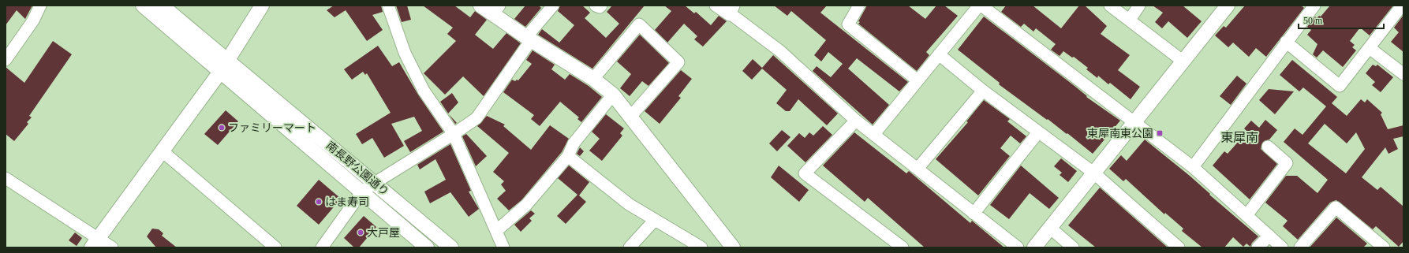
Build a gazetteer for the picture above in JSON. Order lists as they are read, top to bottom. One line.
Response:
{"streets":{"street":["南長野公園通り"]},"districts":["東犀南"],"places":{"other":["ファミリーマート","はま寿司","大戸屋"],"transit":["東犀南東公園"]},"scale_bar":"50 m"}
